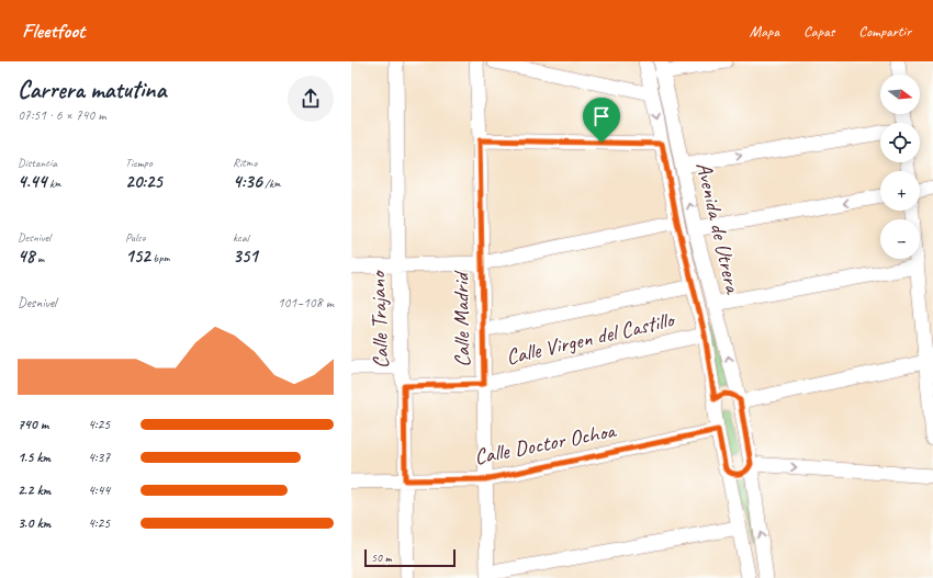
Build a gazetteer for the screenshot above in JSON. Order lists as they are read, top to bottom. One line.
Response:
{"streets":{"street":["Avenida de Utrera","Calle Trajano","Calle Madrid","Calle Virgen del Castillo","Calle Doctor Ochoa"]},"crossings":[["Avenida de Utrera","Calle Virgen del Castillo"],["Avenida de Utrera","Calle Doctor Ochoa"],["Calle Trajano","Calle Virgen del Castillo"],["Calle Trajano","Calle Doctor Ochoa"],["Calle Madrid","Calle Virgen del Castillo"],["Calle Madrid","Calle Doctor Ochoa"]],"scale_bar":"50 m","north":"right","page":{"header":"Fleetfoot","nav":["Mapa","Capas","Compartir"],"heading":["Carrera matutina","07:51 · 6 × 740 m"],"map_buttons":["+","−"],"stats":[["Distancia","4.44 km"],["Tiempo","20:25"],["Ritmo","4:36 /km"],["Desnivel","48 m"],["Pulso","152 bpm"],["kcal","351"]],"chart":["Desnivel","101–108 m"],"list":[{"name":"740 m","note":"4:25"},{"name":"1.5 km","note":"4:37"},{"name":"2.2 km","note":"4:44"},{"name":"3.0 km","note":"4:25"}],"scale":"50 m"}}
